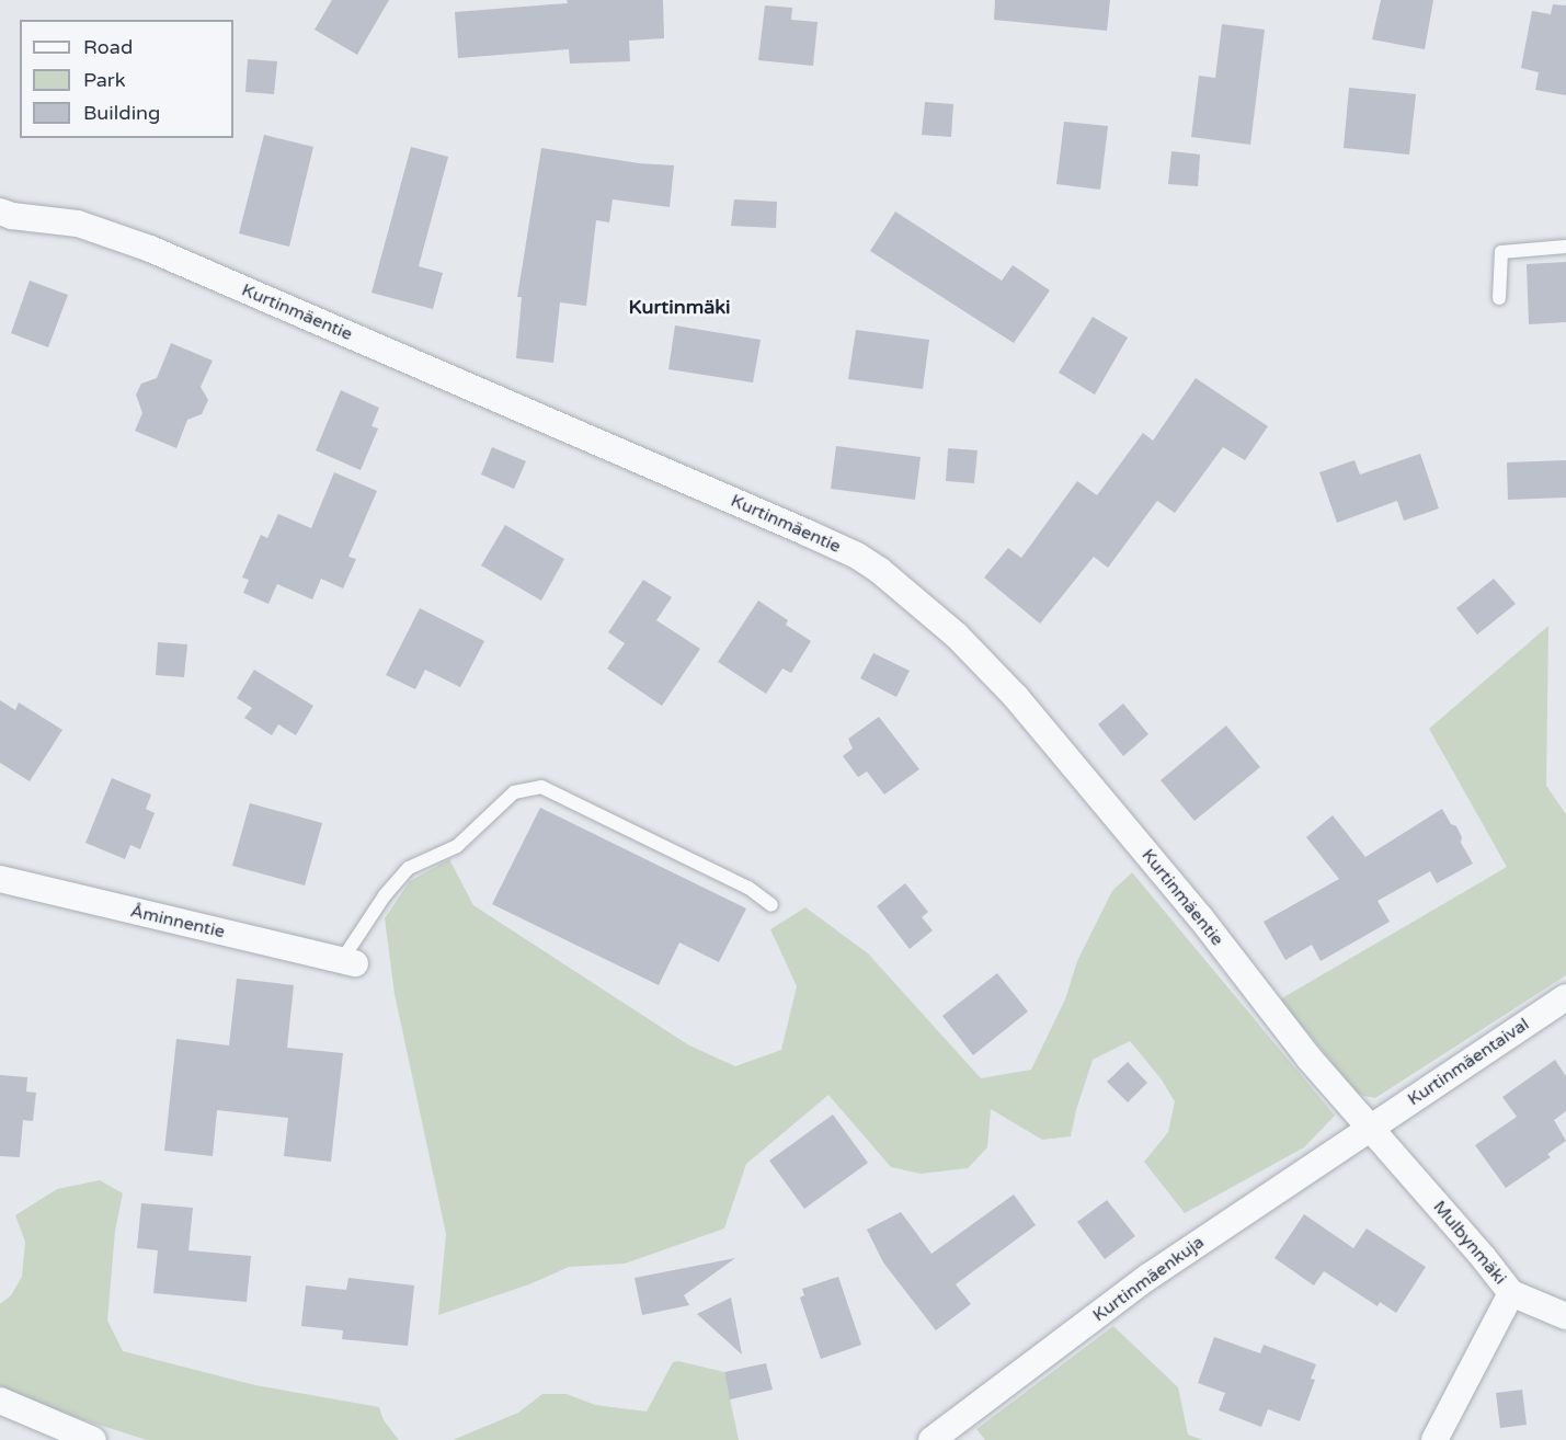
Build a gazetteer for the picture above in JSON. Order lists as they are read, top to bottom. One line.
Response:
{"streets":{"street":["Kurtinmäentie","Åminnentie","Kurtinmäentaival","Mulbynmäki","Kurtinmäenkuja"]},"crossings":[["Kurtinmäentie","Kurtinmäentaival"],["Kurtinmäentie","Mulbynmäki"],["Kurtinmäentie","Kurtinmäenkuja"],["Kurtinmäentaival","Mulbynmäki"],["Kurtinmäentaival","Kurtinmäenkuja"],["Mulbynmäki","Kurtinmäenkuja"]],"districts":["Kurtinmäki"],"legend":["Road","Park","Building"]}
